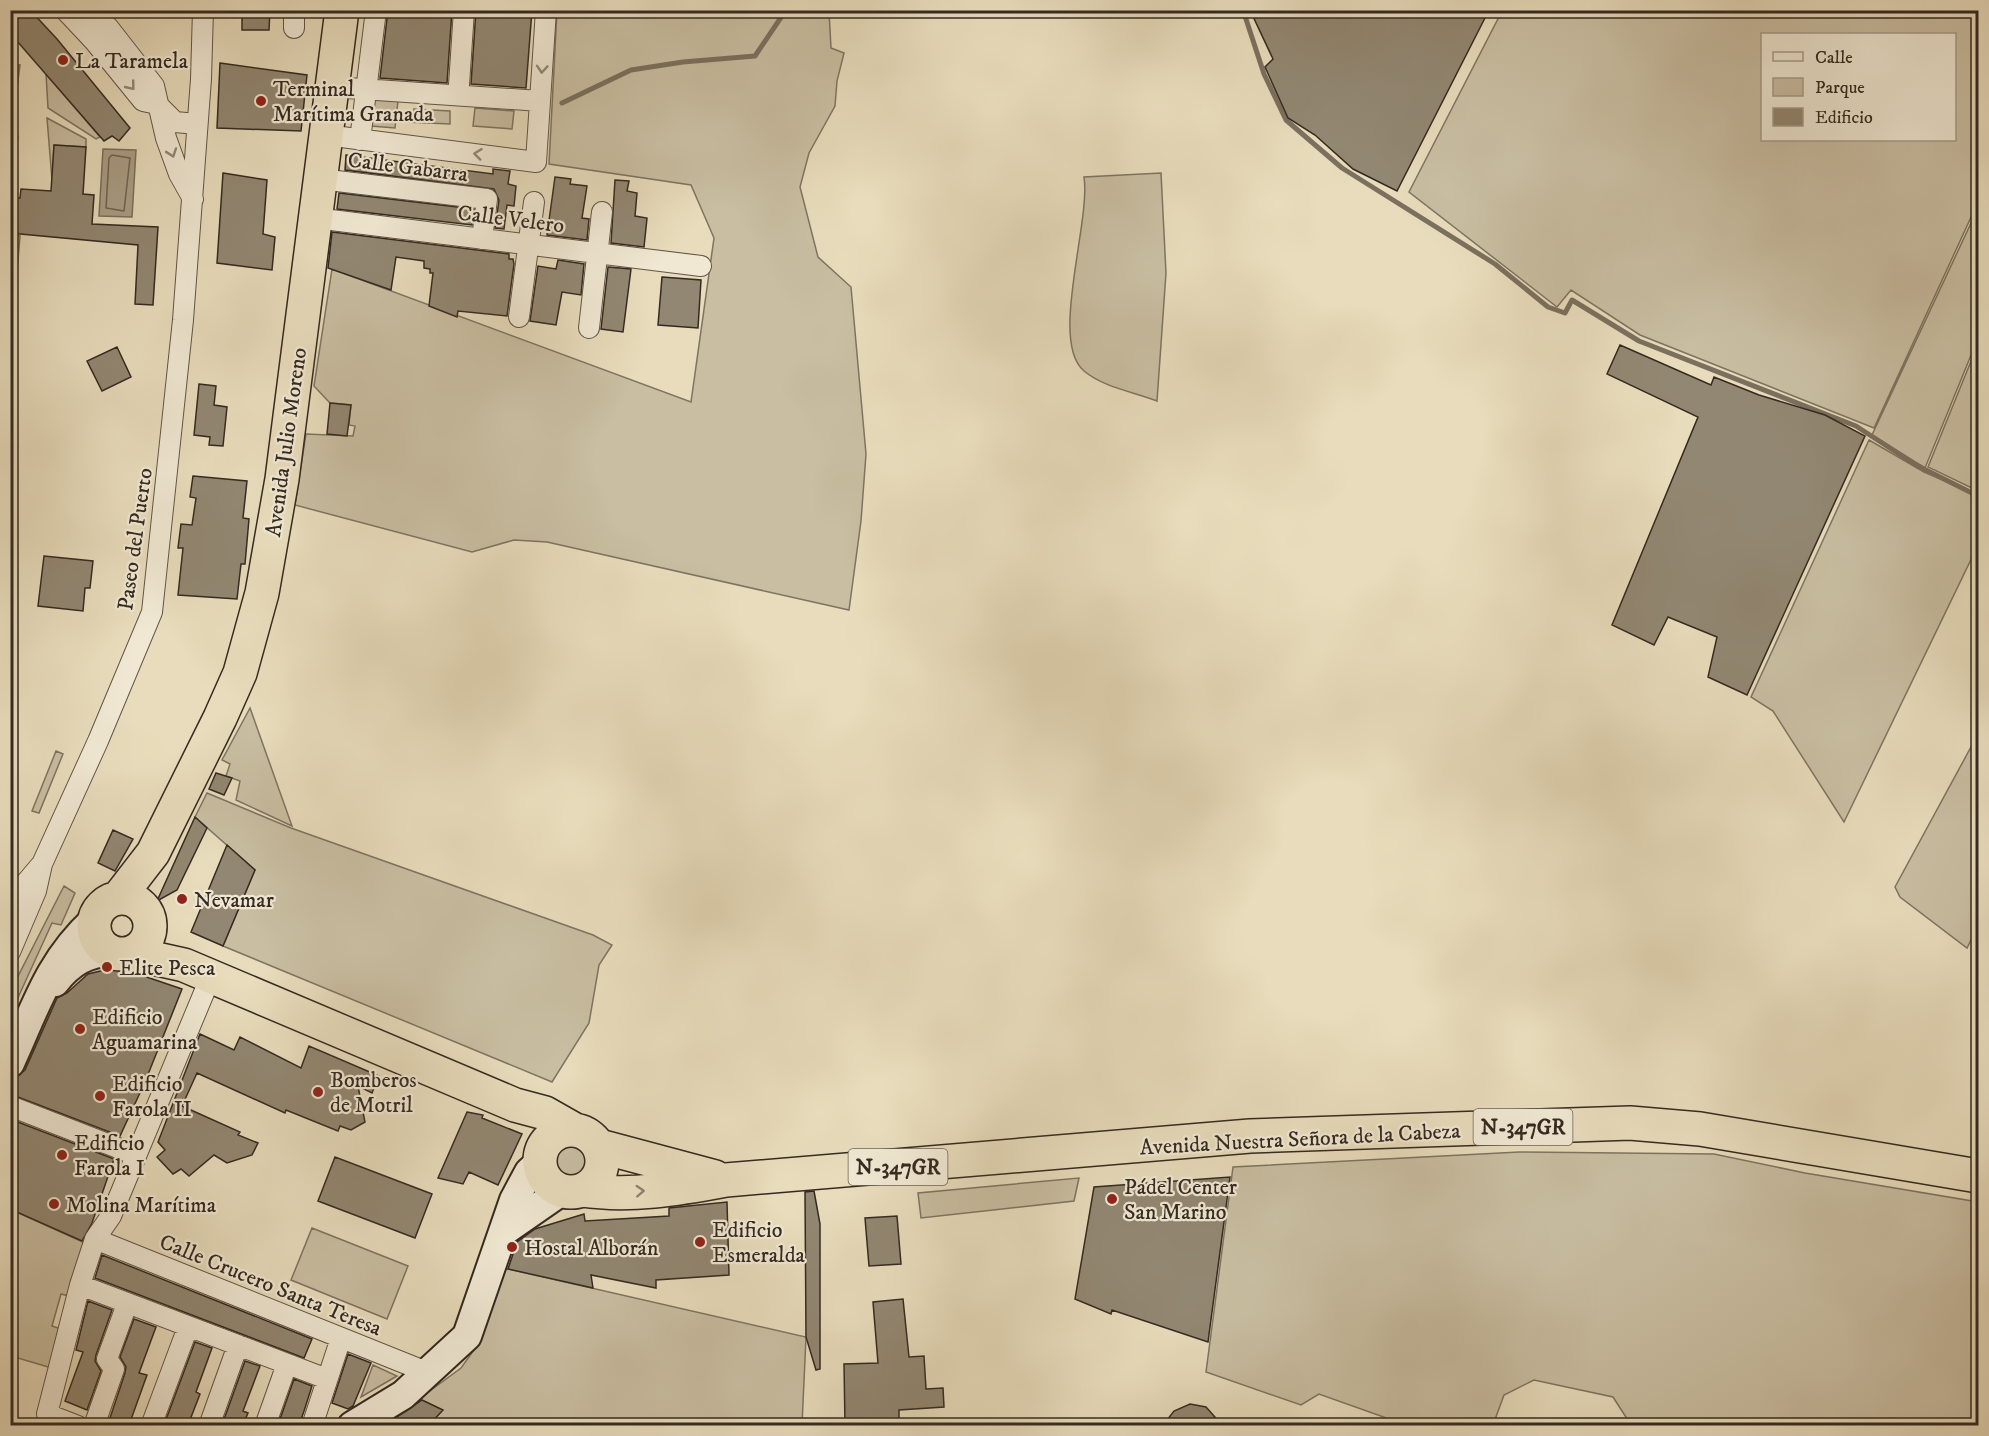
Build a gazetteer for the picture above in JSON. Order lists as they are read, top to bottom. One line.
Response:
{"streets":{"highway":["Avenida Julio Moreno","N-347GR","Avenida Nuestra Señora de la Cabeza"],"street":["Calle Gabarra","Calle Velero","Paseo del Puerto","Calle Crucero Santa Teresa"]},"crossings":[["Calle Gabarra","Calle Velero"],["Calle Gabarra","Avenida Julio Moreno"],["Calle Velero","Avenida Julio Moreno"],["Avenida Julio Moreno","Avenida Nuestra Señora de la Cabeza"]],"places":["La Taramela","Terminal Marítima Granada","Nevamar","Elite Pesca","Edificio Aguamarina","Bomberos de Motril","Edificio Farola II","Edificio Farola I","Pádel Center San Marino","Molina Marítima","Edificio Esmeralda","Hostal Alborán"],"legend":["Calle","Parque","Edificio"]}
